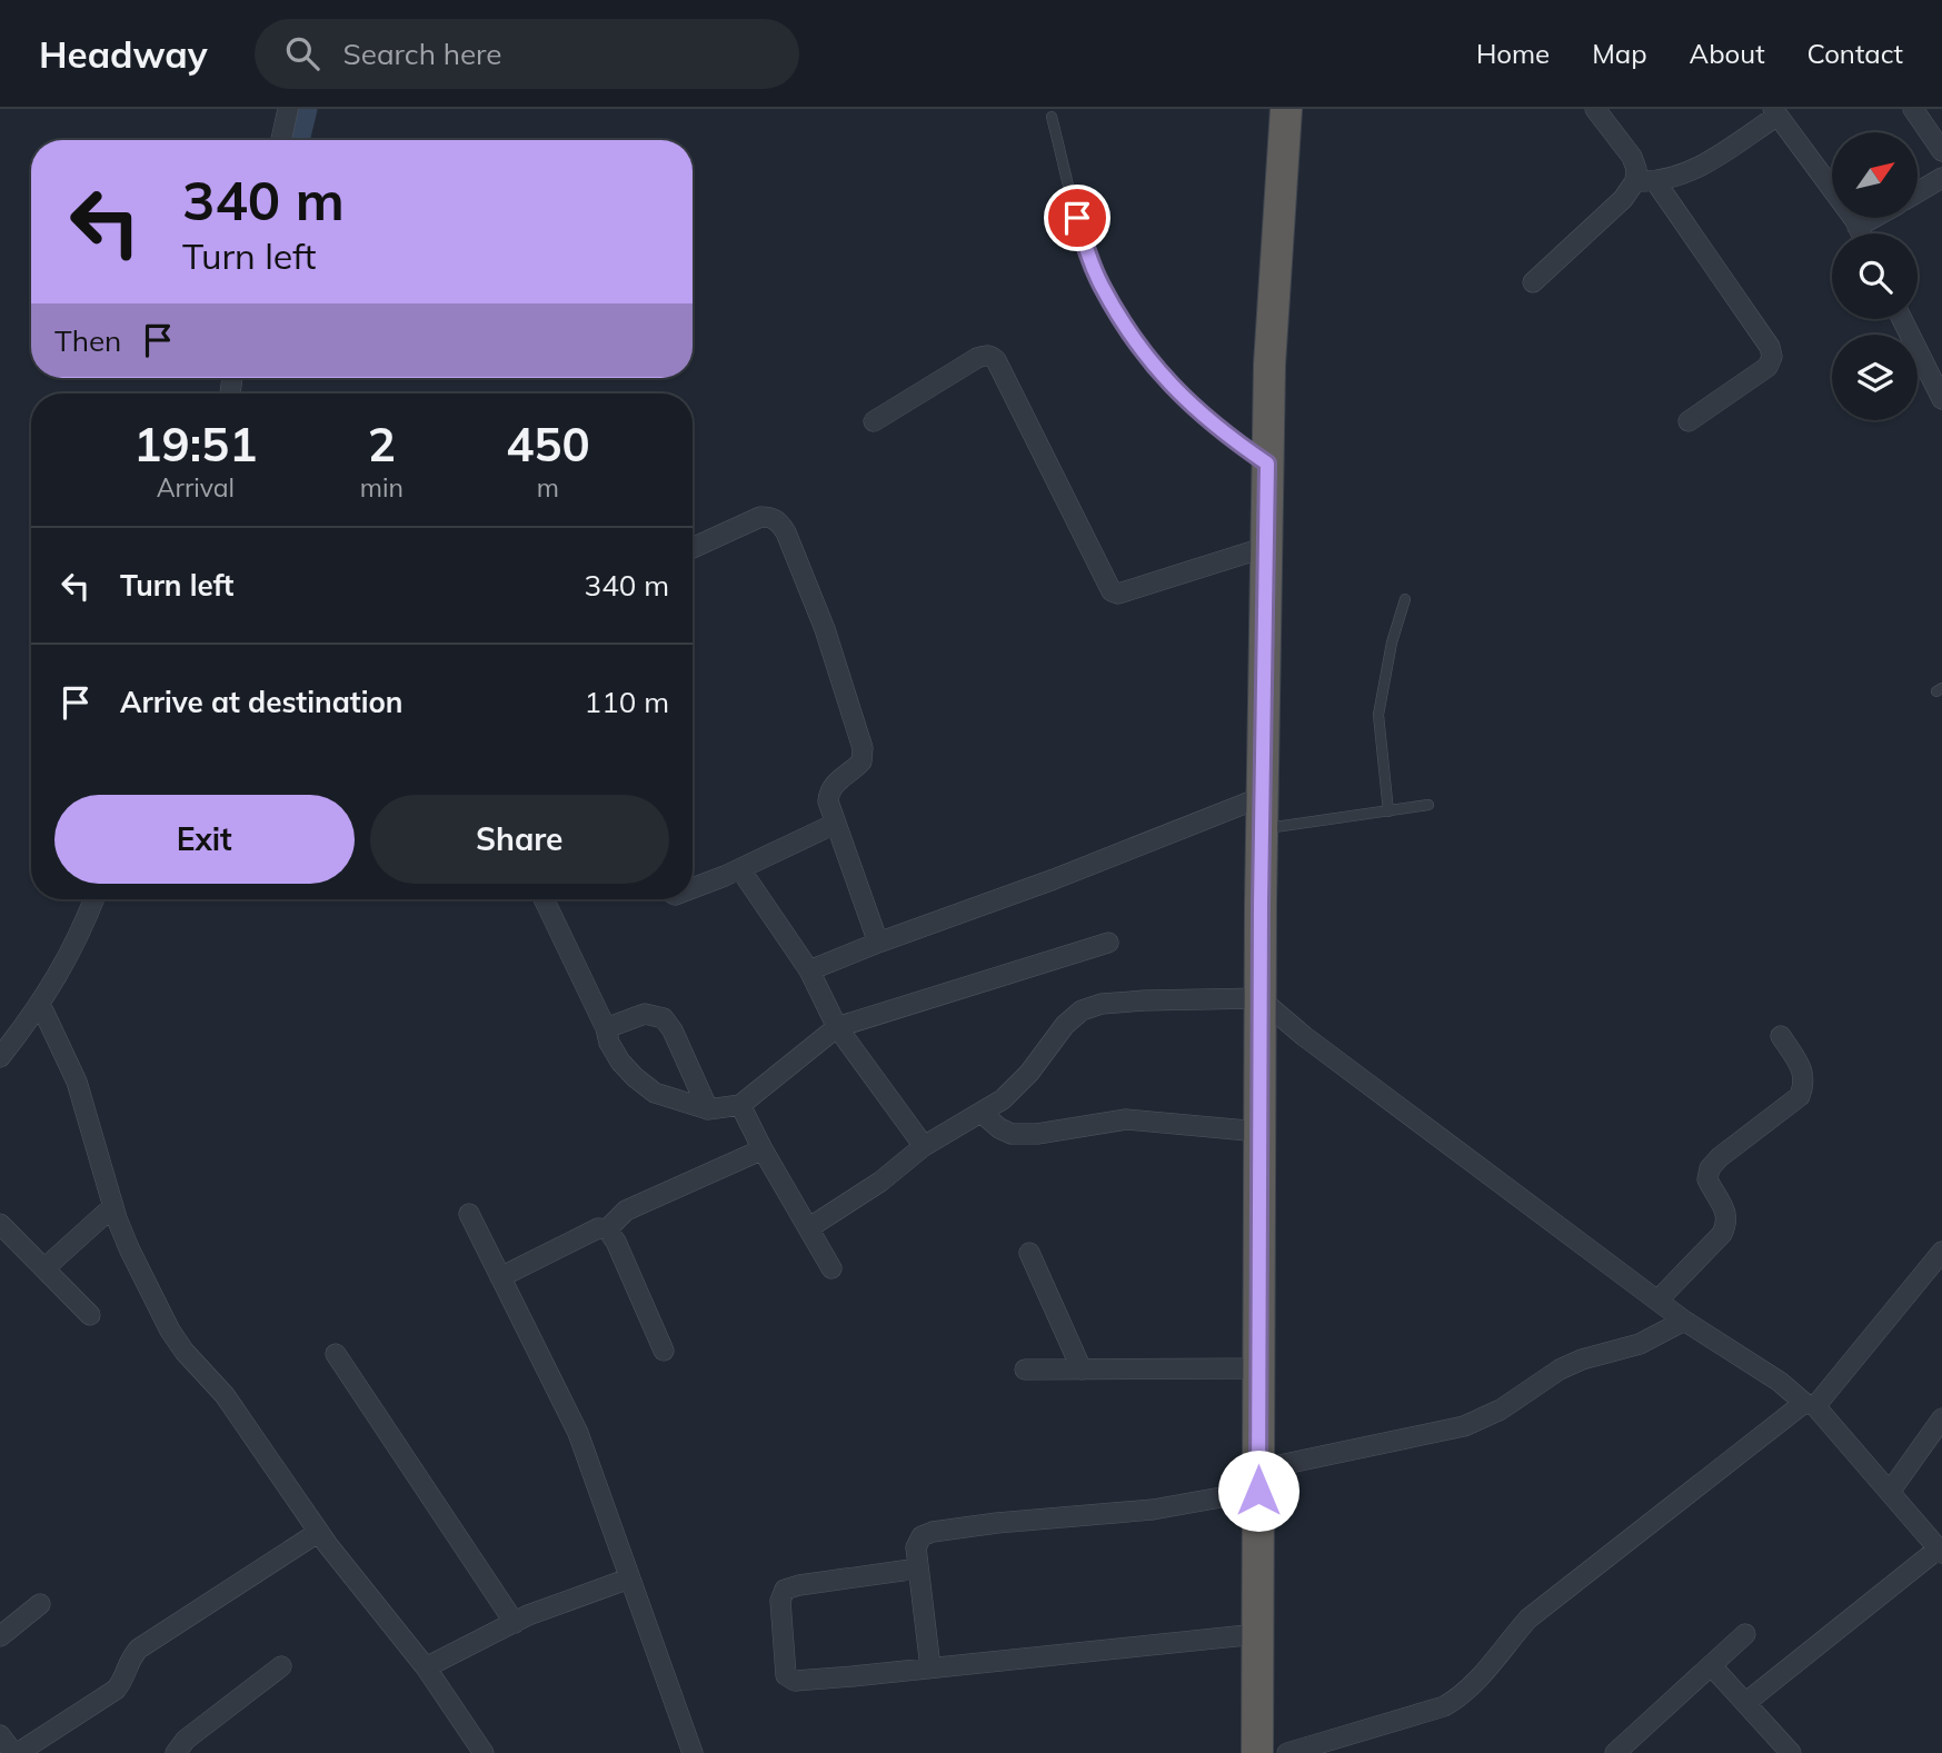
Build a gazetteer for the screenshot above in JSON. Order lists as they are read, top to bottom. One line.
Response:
{"north":"top right","page":{"header":"Headway","search":"Search here","nav":["Home","Map","About","Contact"],"turn":["340 m","Turn left"],"then":"Then","eta":["19:51","Arrival","2","min","450","m"],"list":[{"name":"Turn left","value":"340 m"},{"name":"Arrive at destination","value":"110 m"}],"buttons":["Exit","Share"]}}
